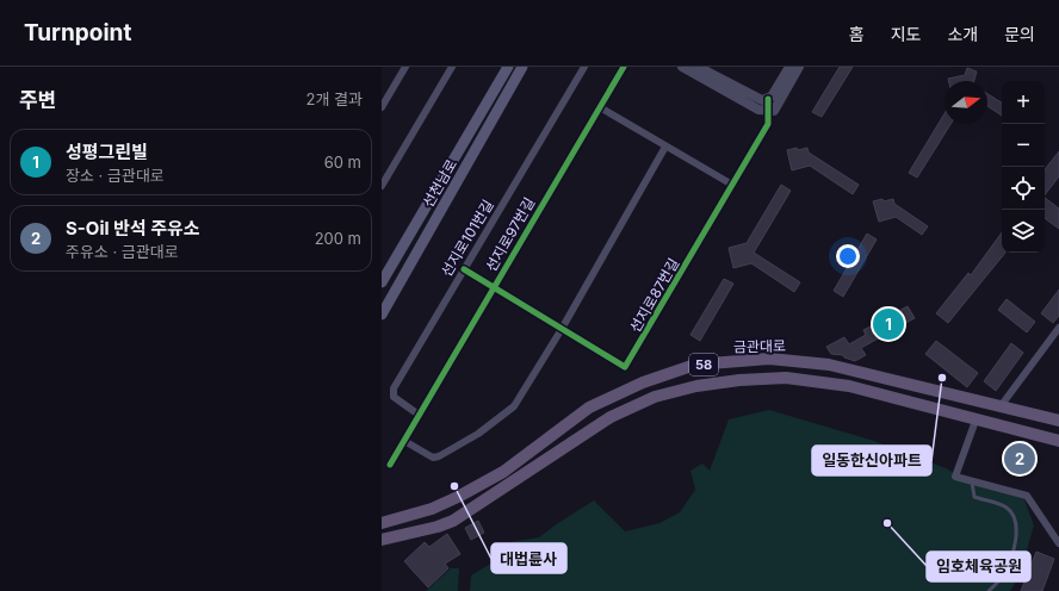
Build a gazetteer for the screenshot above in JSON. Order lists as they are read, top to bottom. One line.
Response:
{"streets":{"main road":["선천남로","금관대로","58"],"street":["선지로97번길","선지로101번길","선지로87번길"]},"crossings":[["선지로97번길","선지로101번길"],["선지로97번길","선지로87번길"],["선지로101번길","선지로87번길"]],"places":["일동한신아파트","대법륜사","임호체육공원"],"north":"right","page":{"header":"Turnpoint","nav":["홈","지도","소개","문의"],"heading":["주변","2개 결과"],"map_buttons":["+","−"],"list":[{"mark":"1","name":"성평그린빌","note":"장소 · 금관대로","value":"60 m"},{"mark":"2","name":"S-Oil 반석 주유소","note":"주유소 · 금관대로","value":"200 m"}],"pins":["1","2"]}}
